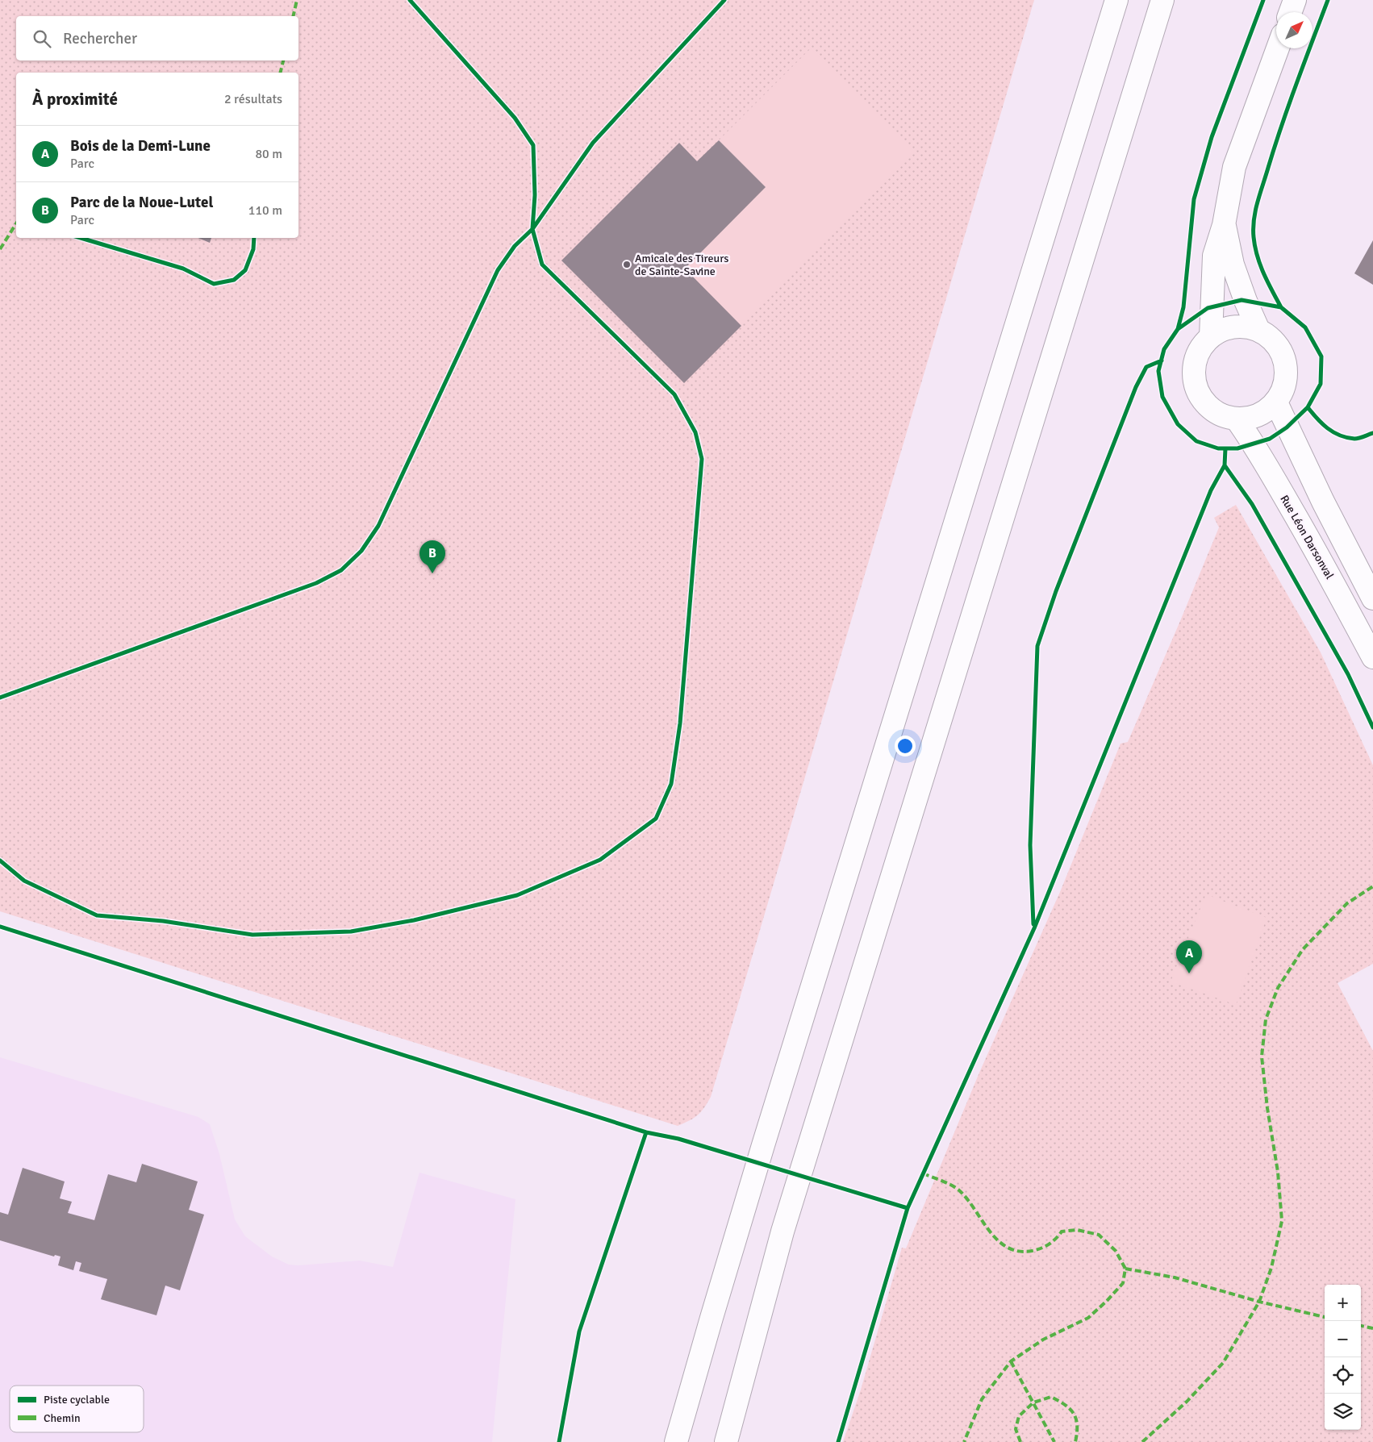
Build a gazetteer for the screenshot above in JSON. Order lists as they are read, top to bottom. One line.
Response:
{"streets":{"main road":["Rue Léon Darsonval"]},"places":["Amicale des Tireurs de Sainte-Savine"],"legend":["Piste cyclable","Chemin"],"north":"top right","page":{"search":"Rechercher","heading":["À proximité","2 résultats"],"list":[{"mark":"A","name":"Bois de la Demi-Lune","note":"Parc","value":"80 m"},{"mark":"B","name":"Parc de la Noue-Lutel","note":"Parc","value":"110 m"}],"pins":["B","A"],"map_buttons":["+","−"]}}
